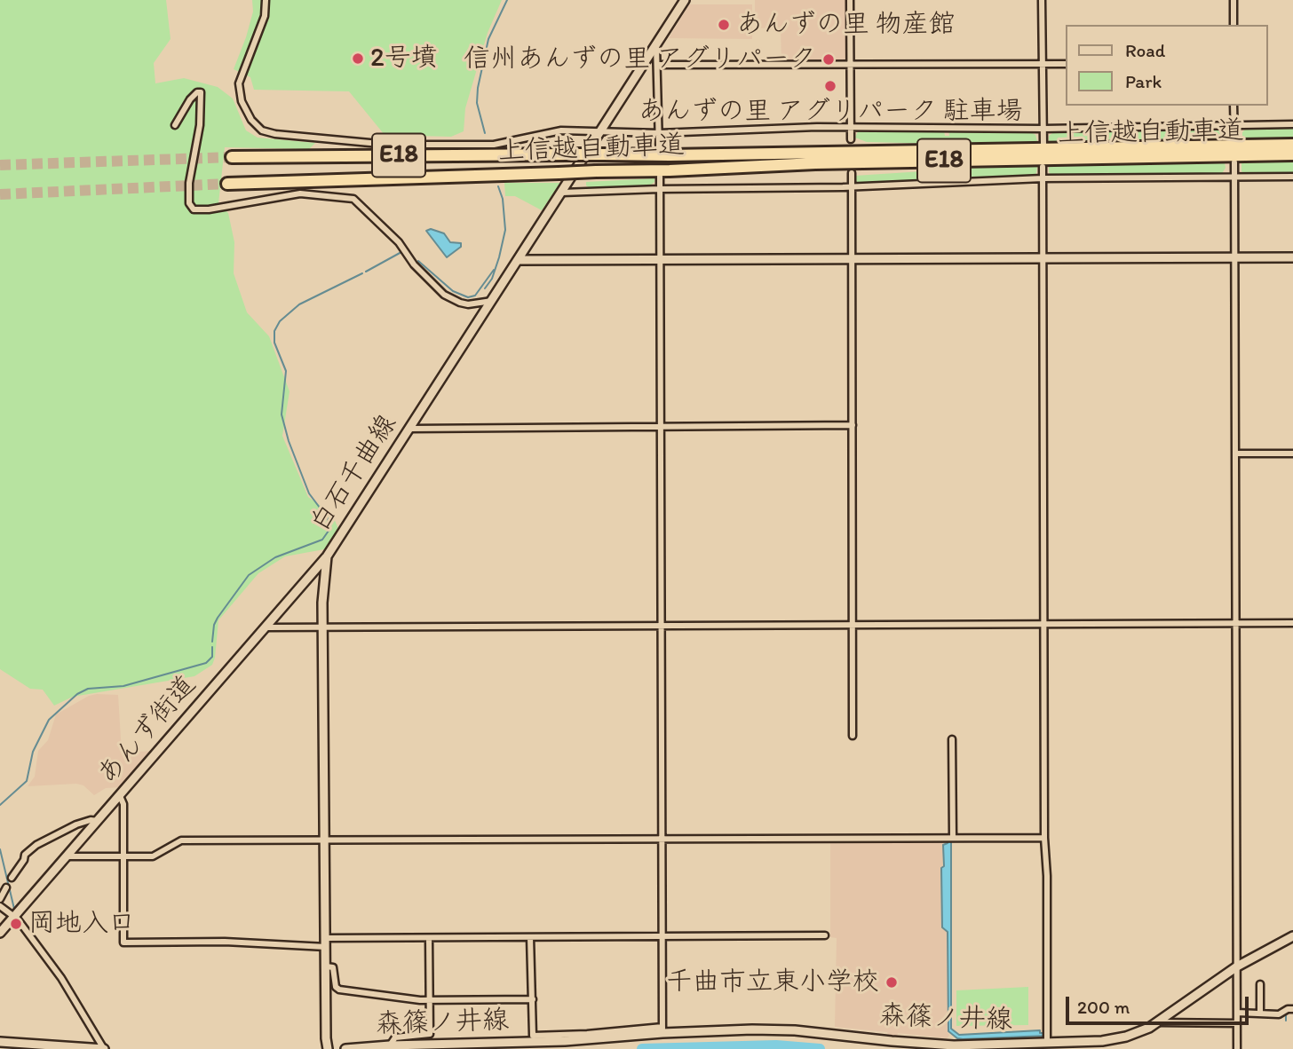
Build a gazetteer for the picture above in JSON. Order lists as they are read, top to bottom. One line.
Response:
{"streets":{"highway":["上信越自動車道","E18"],"main road":["白石千曲線","あんず街道","森篠ノ井線"]},"crossings":[["白石千曲線","あんず街道"]],"places":["あんずの里 物産館","2号墳","信州あんずの里 アグリパーク","あんずの里 アグリパーク 駐車場","岡地入口","千曲市立東小学校"],"legend":["Road","Park"],"scale_bar":"200 m"}
